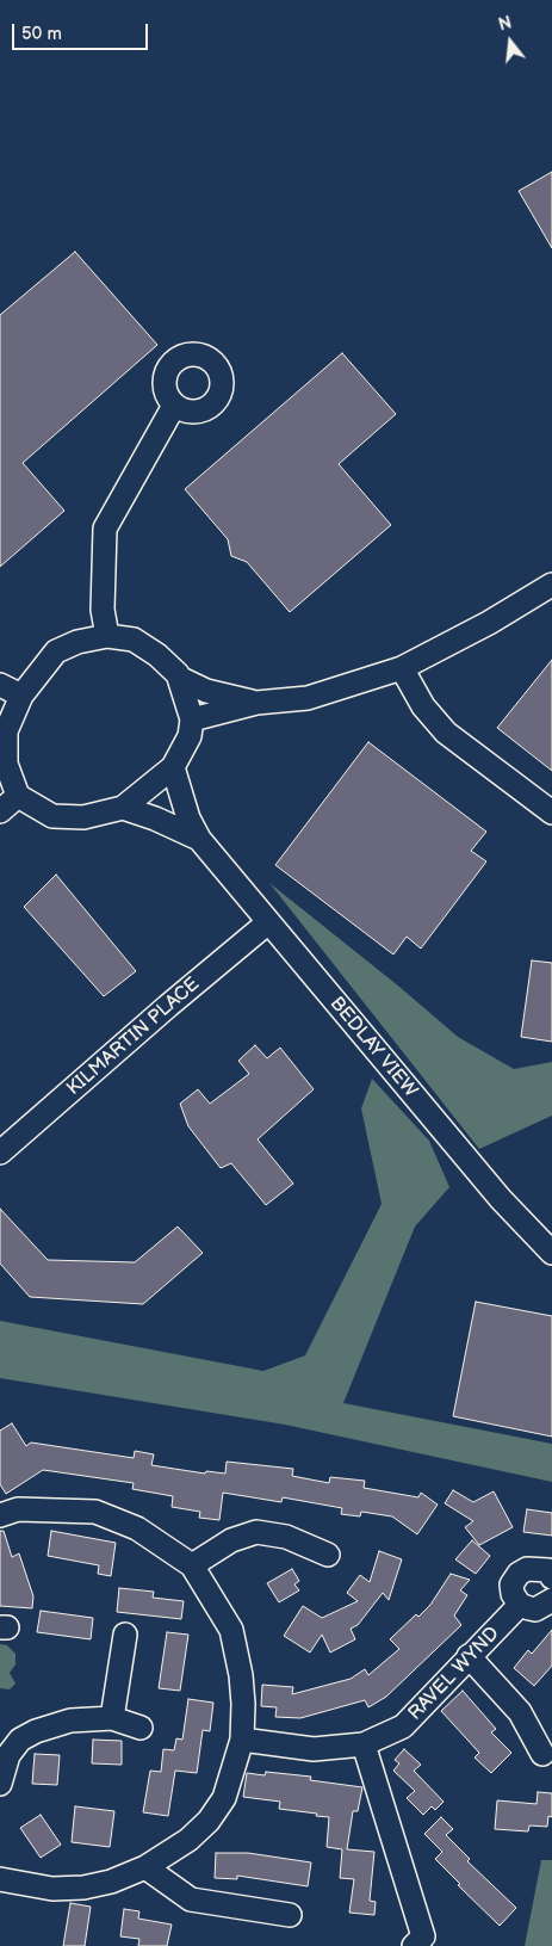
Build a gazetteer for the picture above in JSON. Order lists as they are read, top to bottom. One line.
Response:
{"streets":{"street":["KILMARTIN PLACE","BEDLAY VIEW","RAVEL WYND"]},"crossings":[["KILMARTIN PLACE","BEDLAY VIEW"]],"scale_bar":"50 m","north":"top"}
